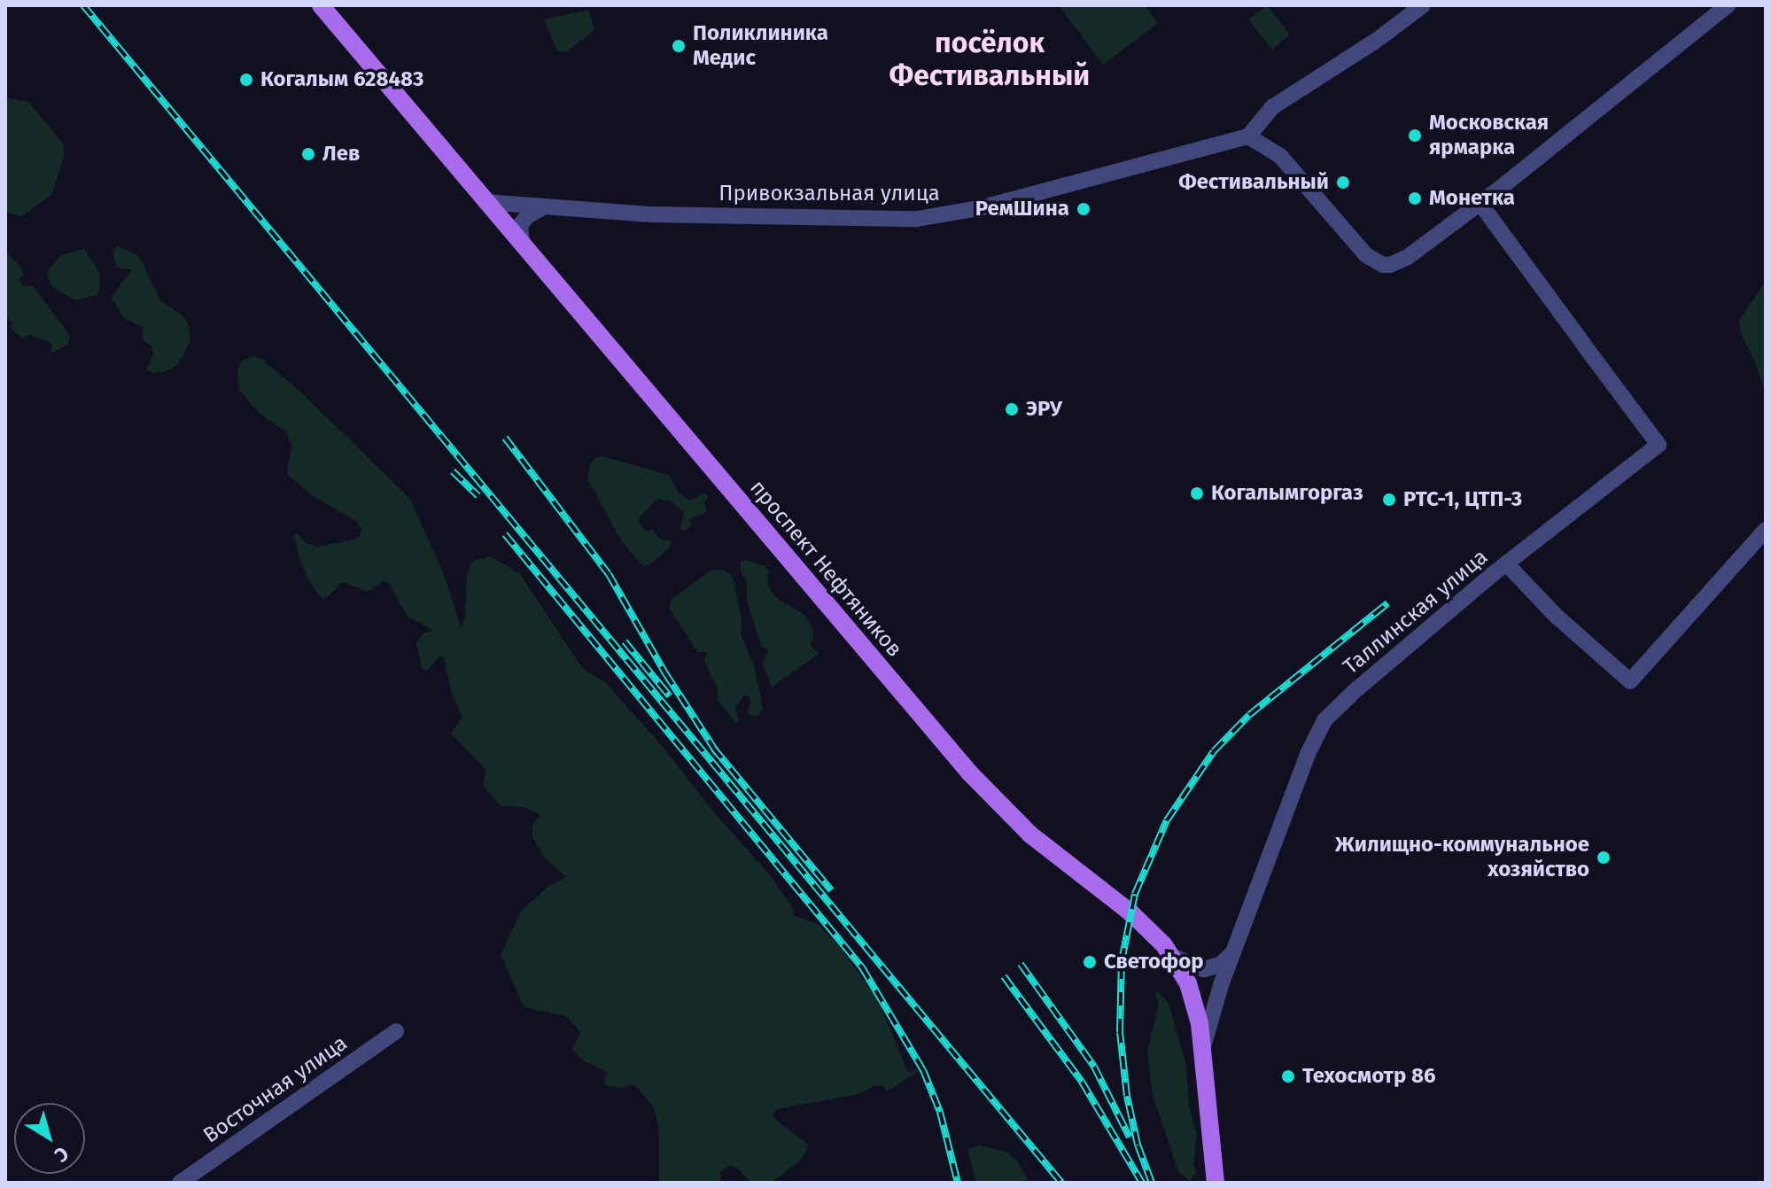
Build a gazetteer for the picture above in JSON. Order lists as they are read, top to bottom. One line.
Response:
{"streets":{"main road":["проспект Нефтяников"],"street":["Привокзальная улица","Таллинская улица","Восточная улица"]},"crossings":[["Привокзальная улица","проспект Нефтяников"],["проспект Нефтяников","Таллинская улица"]],"districts":["посёлок Фестивальный"],"places":["Поликлиника Медис","Когалым 628483","Московская ярмарка","Лев","Фестивальный","Монетка","РемШина","ЭРУ","Когалымгоргаз","РТС-1, ЦТП-3","Жилищно-коммунальное хозяйство","Светофор","Техосмотр 86"],"north":"bottom right"}
